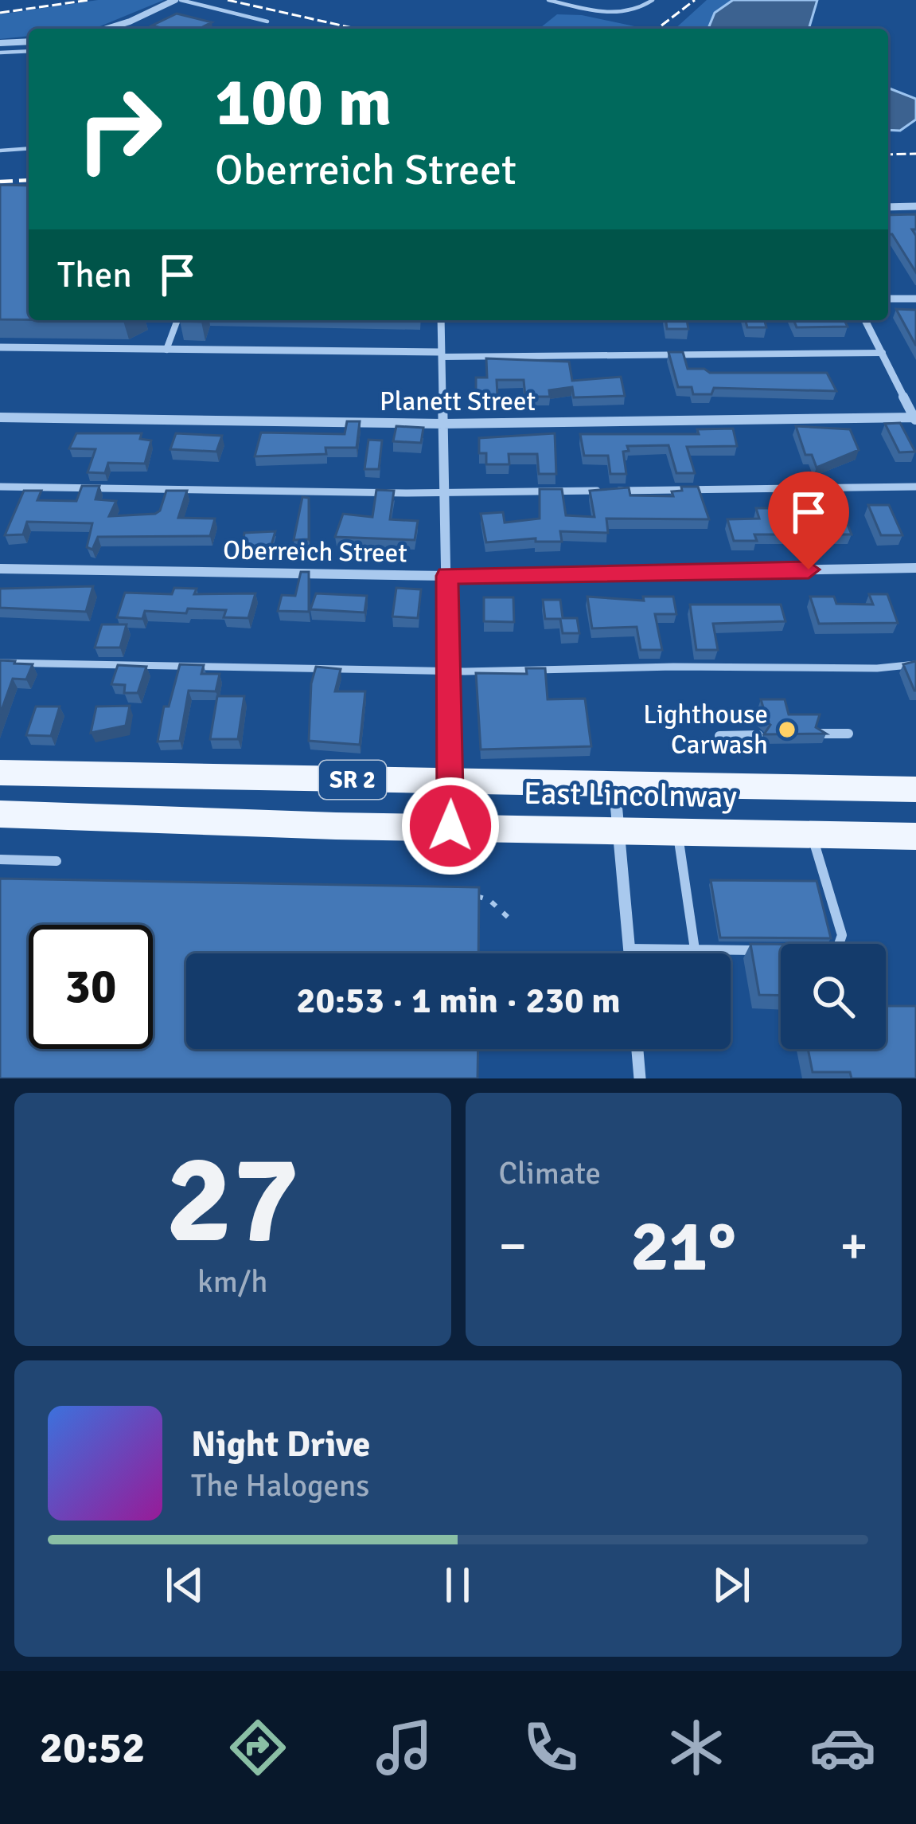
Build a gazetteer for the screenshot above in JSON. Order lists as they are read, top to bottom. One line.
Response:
{"streets":{"main road":["SR 2","East Lincolnway"],"street":["Planett Street","Oberreich Street"]},"places":["Lighthouse Carwash"],"page":{"turn":["100 m","Oberreich Street"],"then":"Then","limit":"30","trip":"20:53 · 1 min · 230 m","tile":[["27","km/h"],"Climate"],"heat":["−","21°","+"],"song":["Night Drive","The Halogens"],"tabs":"20:52"}}
